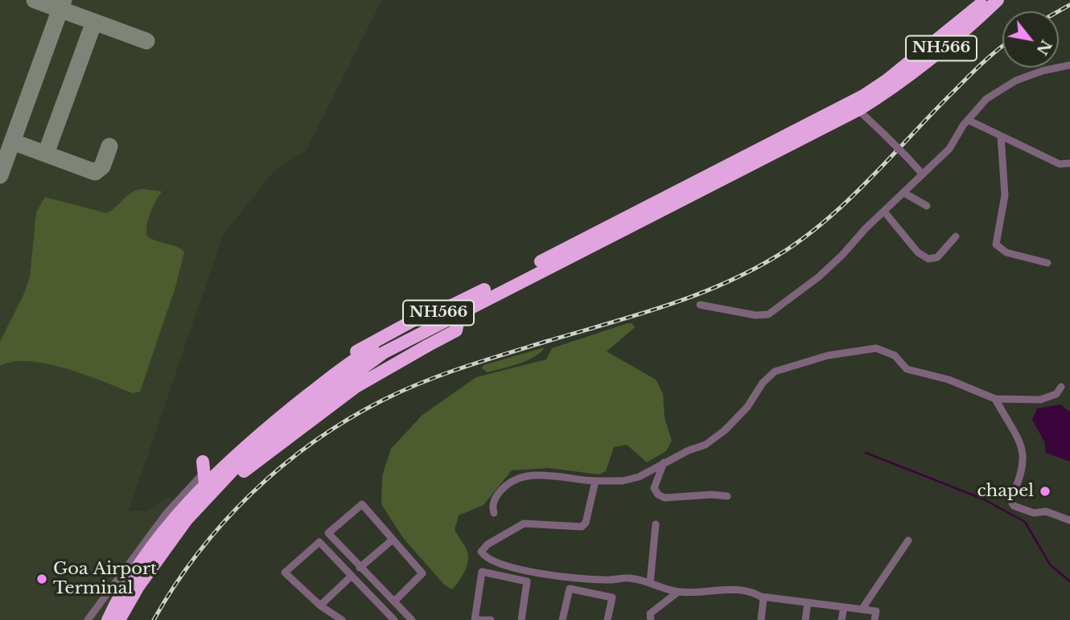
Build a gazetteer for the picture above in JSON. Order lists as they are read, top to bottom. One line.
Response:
{"streets":{"highway":["NH566"]},"places":["chapel","Goa Airport Terminal"],"north":"bottom right"}
